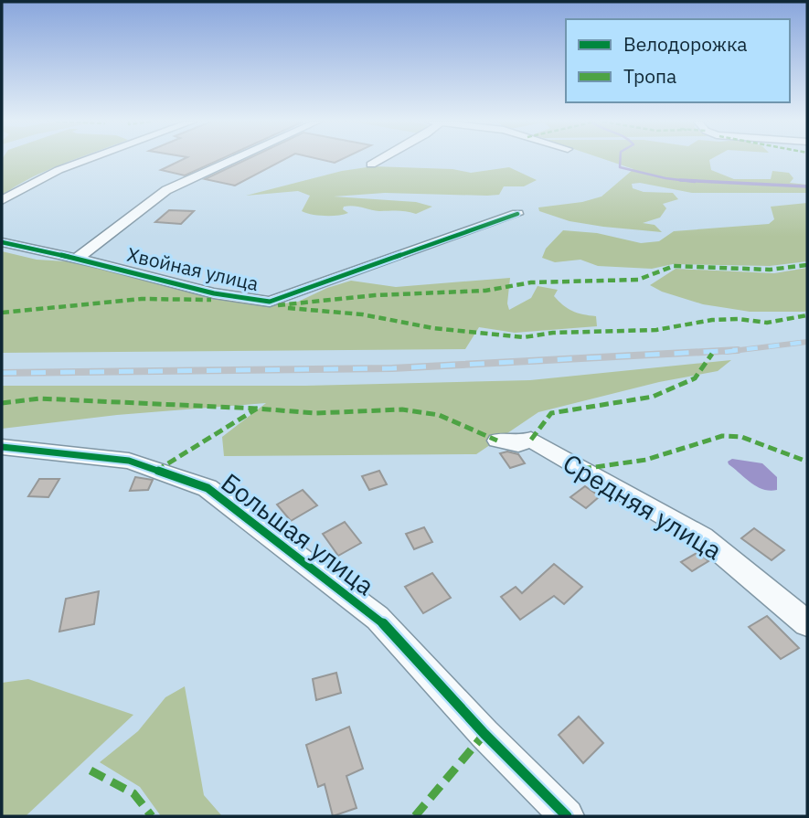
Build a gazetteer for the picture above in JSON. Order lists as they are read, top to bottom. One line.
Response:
{"streets":{"street":["Хвойная улица","Средняя улица","Большая улица"]},"legend":["Велодорожка","Тропа"]}
